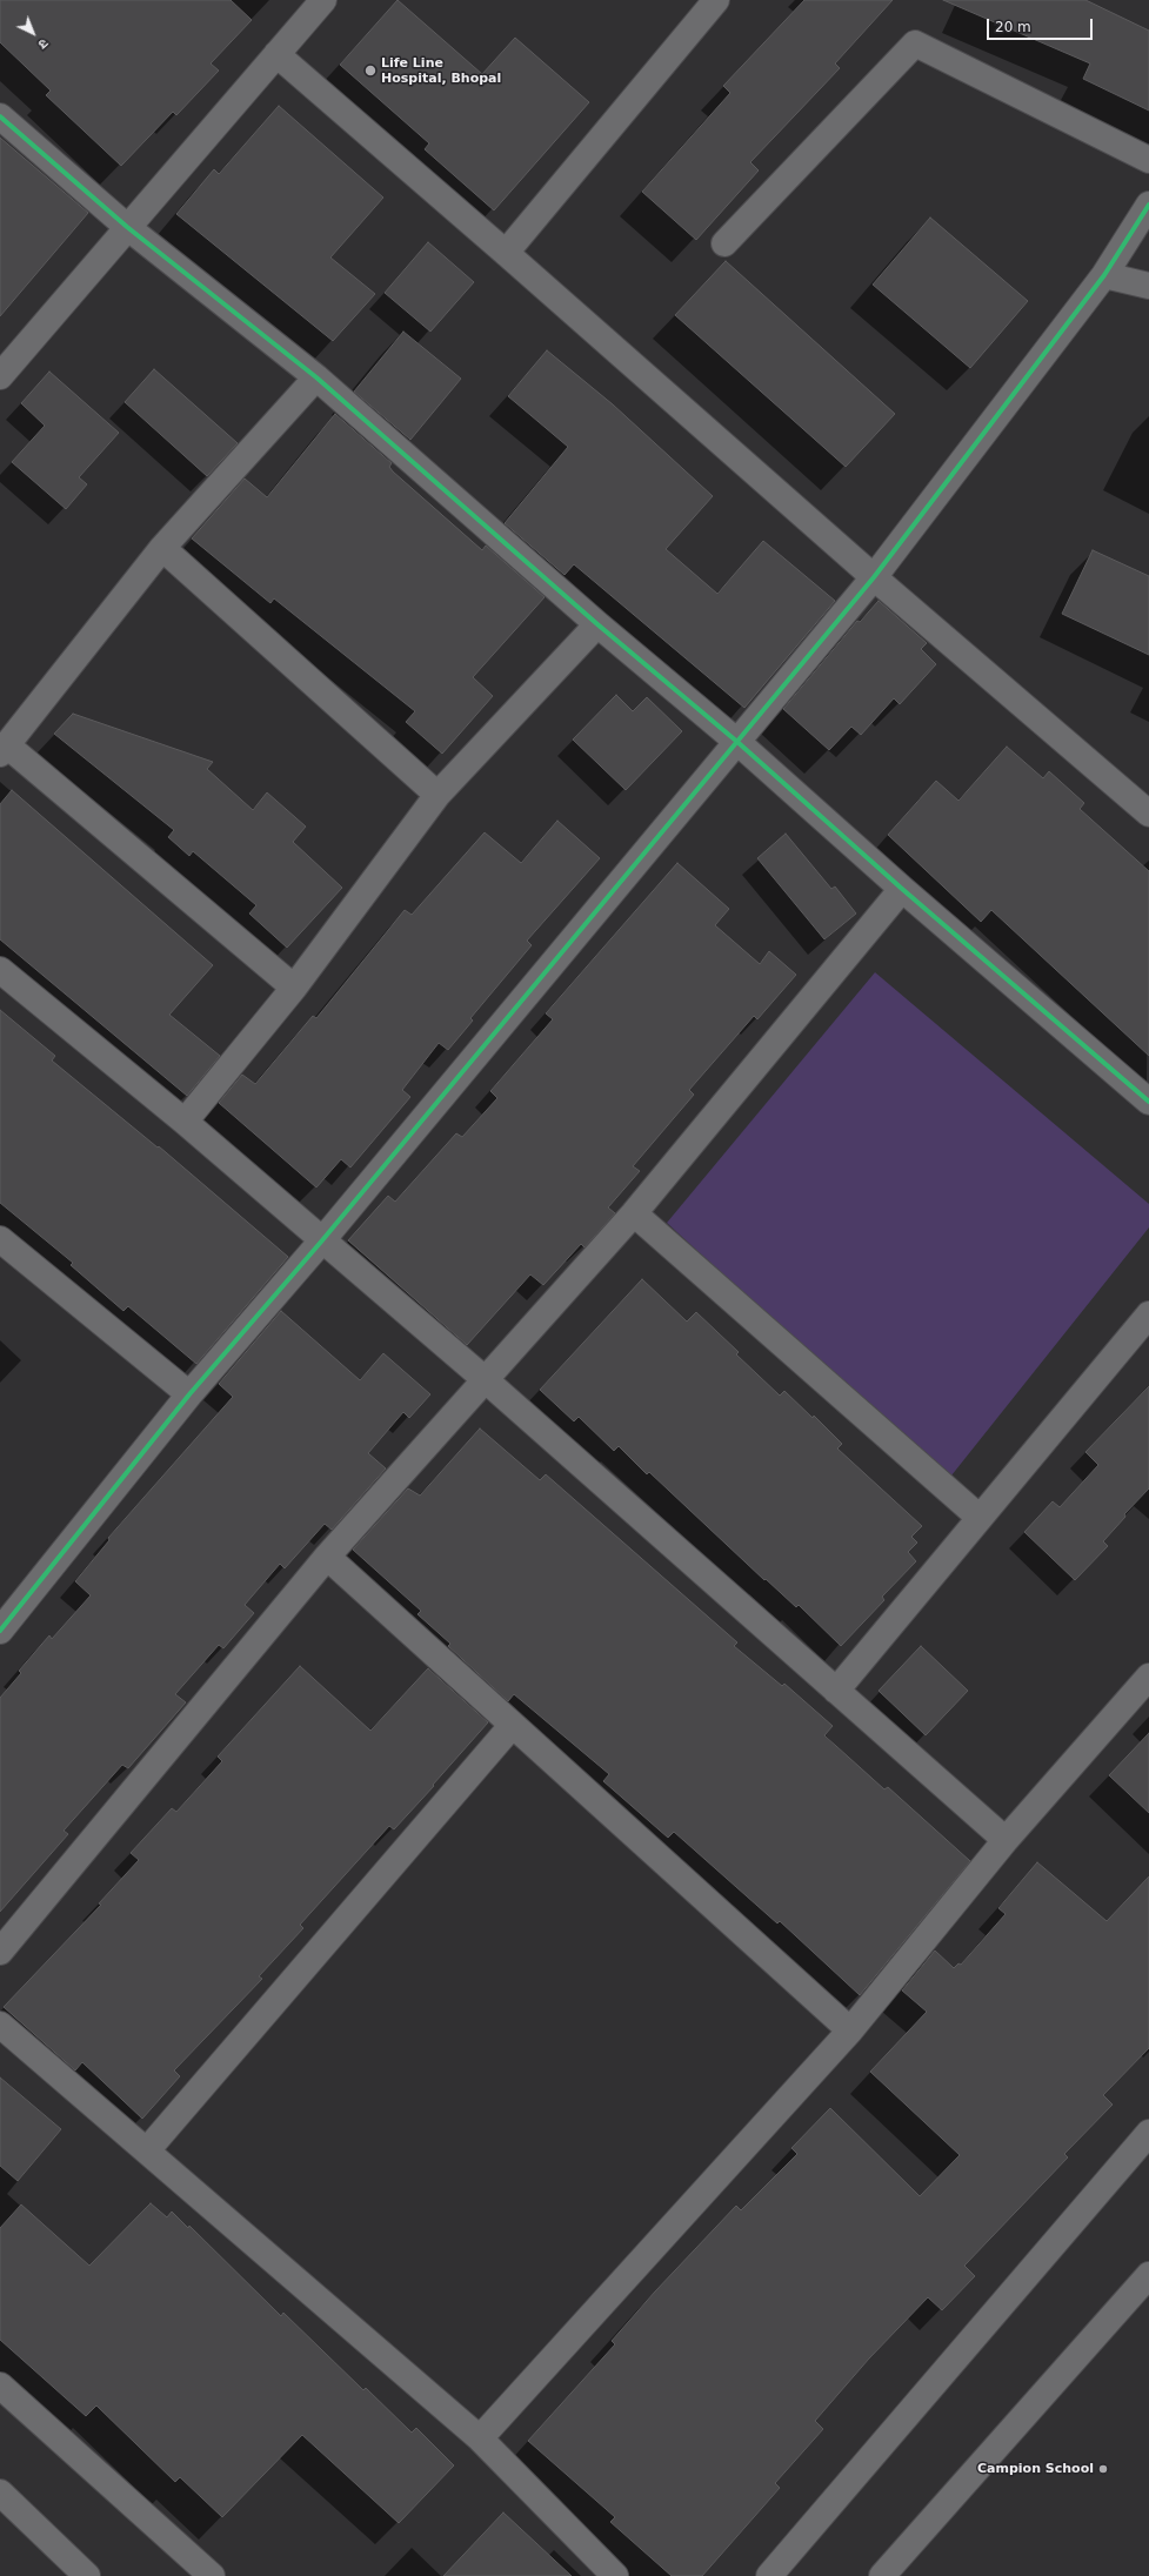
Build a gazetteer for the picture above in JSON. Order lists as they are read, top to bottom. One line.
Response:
{"places":["Life Line Hospital, Bhopal","Campion School"],"scale_bar":"20 m","north":"bottom right"}
